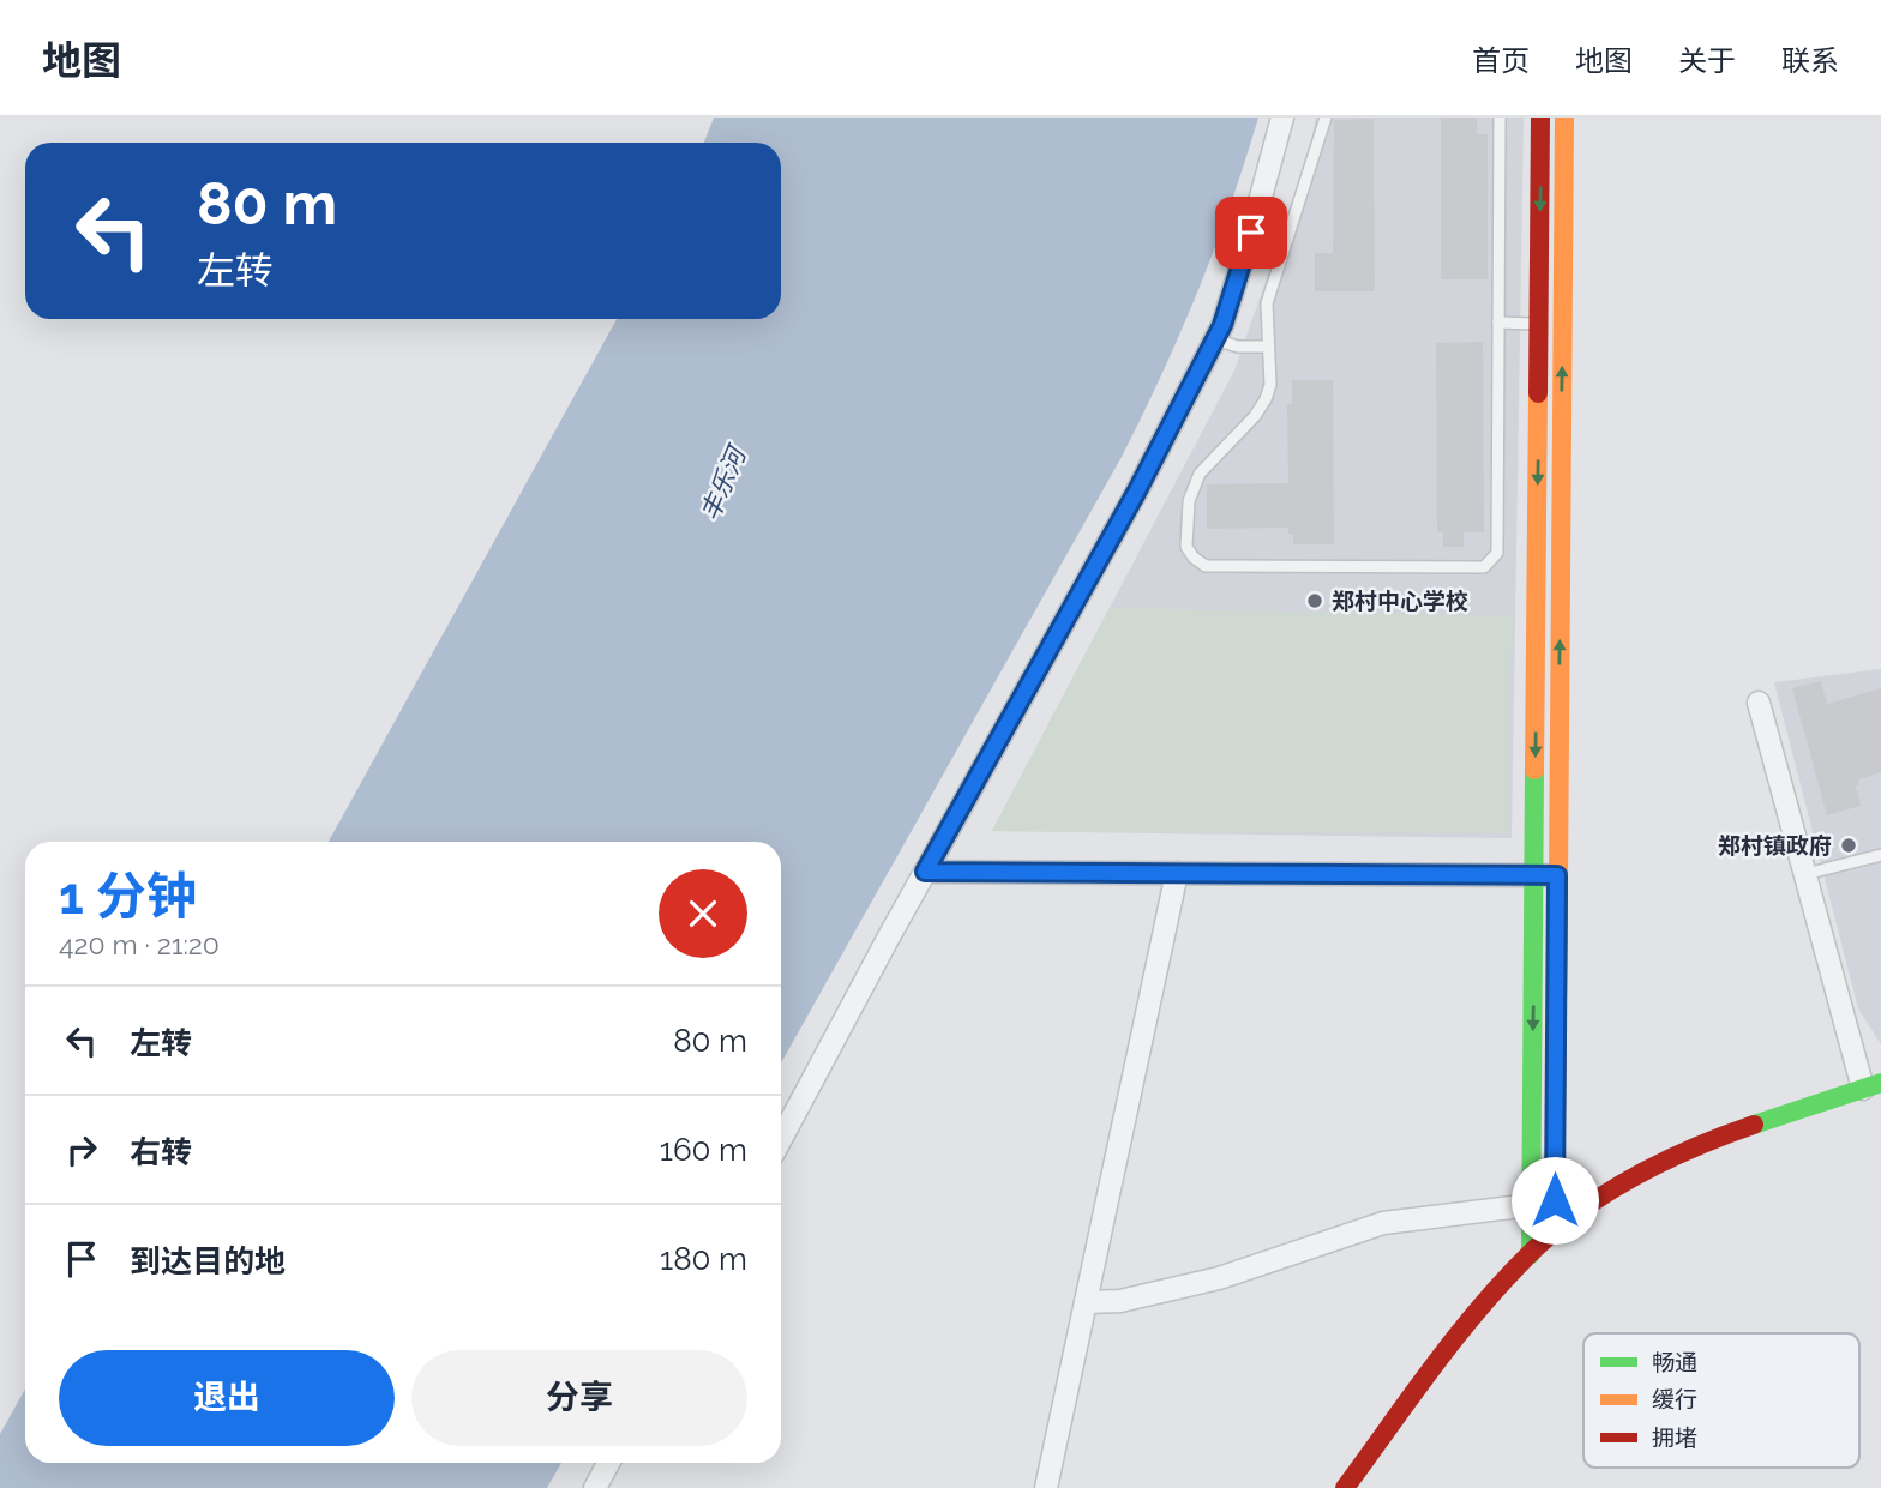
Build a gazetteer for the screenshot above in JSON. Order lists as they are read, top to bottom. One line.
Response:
{"water":["丰乐河"],"places":["郑村中心学校","郑村镇政府"],"legend":["畅通","缓行","拥堵"],"page":{"header":"地图","nav":["首页","地图","关于","联系"],"turn":["80 m","左转"],"heading":["1 分钟","420 m · 21:20"],"list":[{"name":"左转","value":"80 m"},{"name":"右转","value":"160 m"},{"name":"到达目的地","value":"180 m"}],"buttons":["退出","分享"]}}
